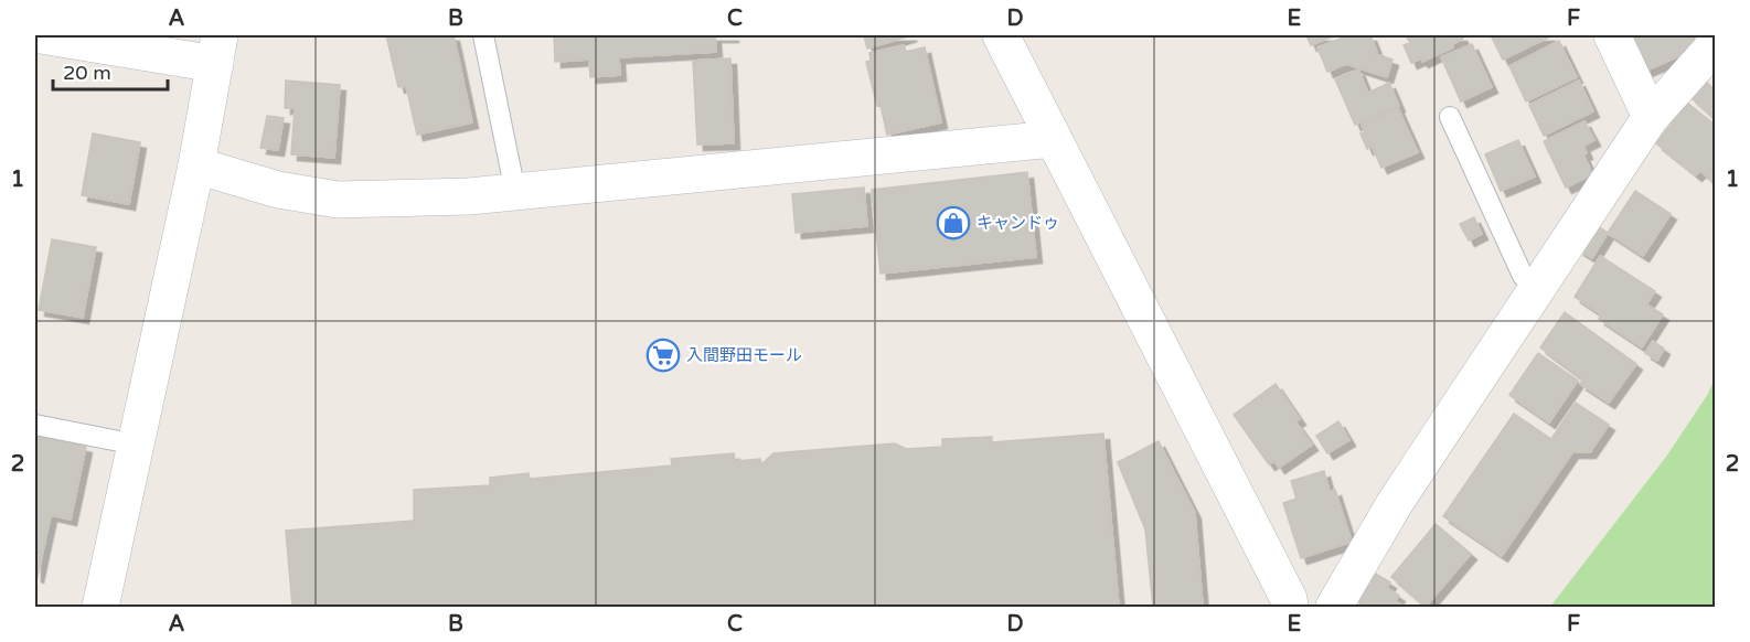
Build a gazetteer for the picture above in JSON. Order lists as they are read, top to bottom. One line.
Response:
{"places":{"shop":["キャンドゥ"],"supermarket":["入間野田モール"]},"scale_bar":"20 m","grid":{"columns":["A","B","C","D","E","F"],"rows":["1","2"]}}
